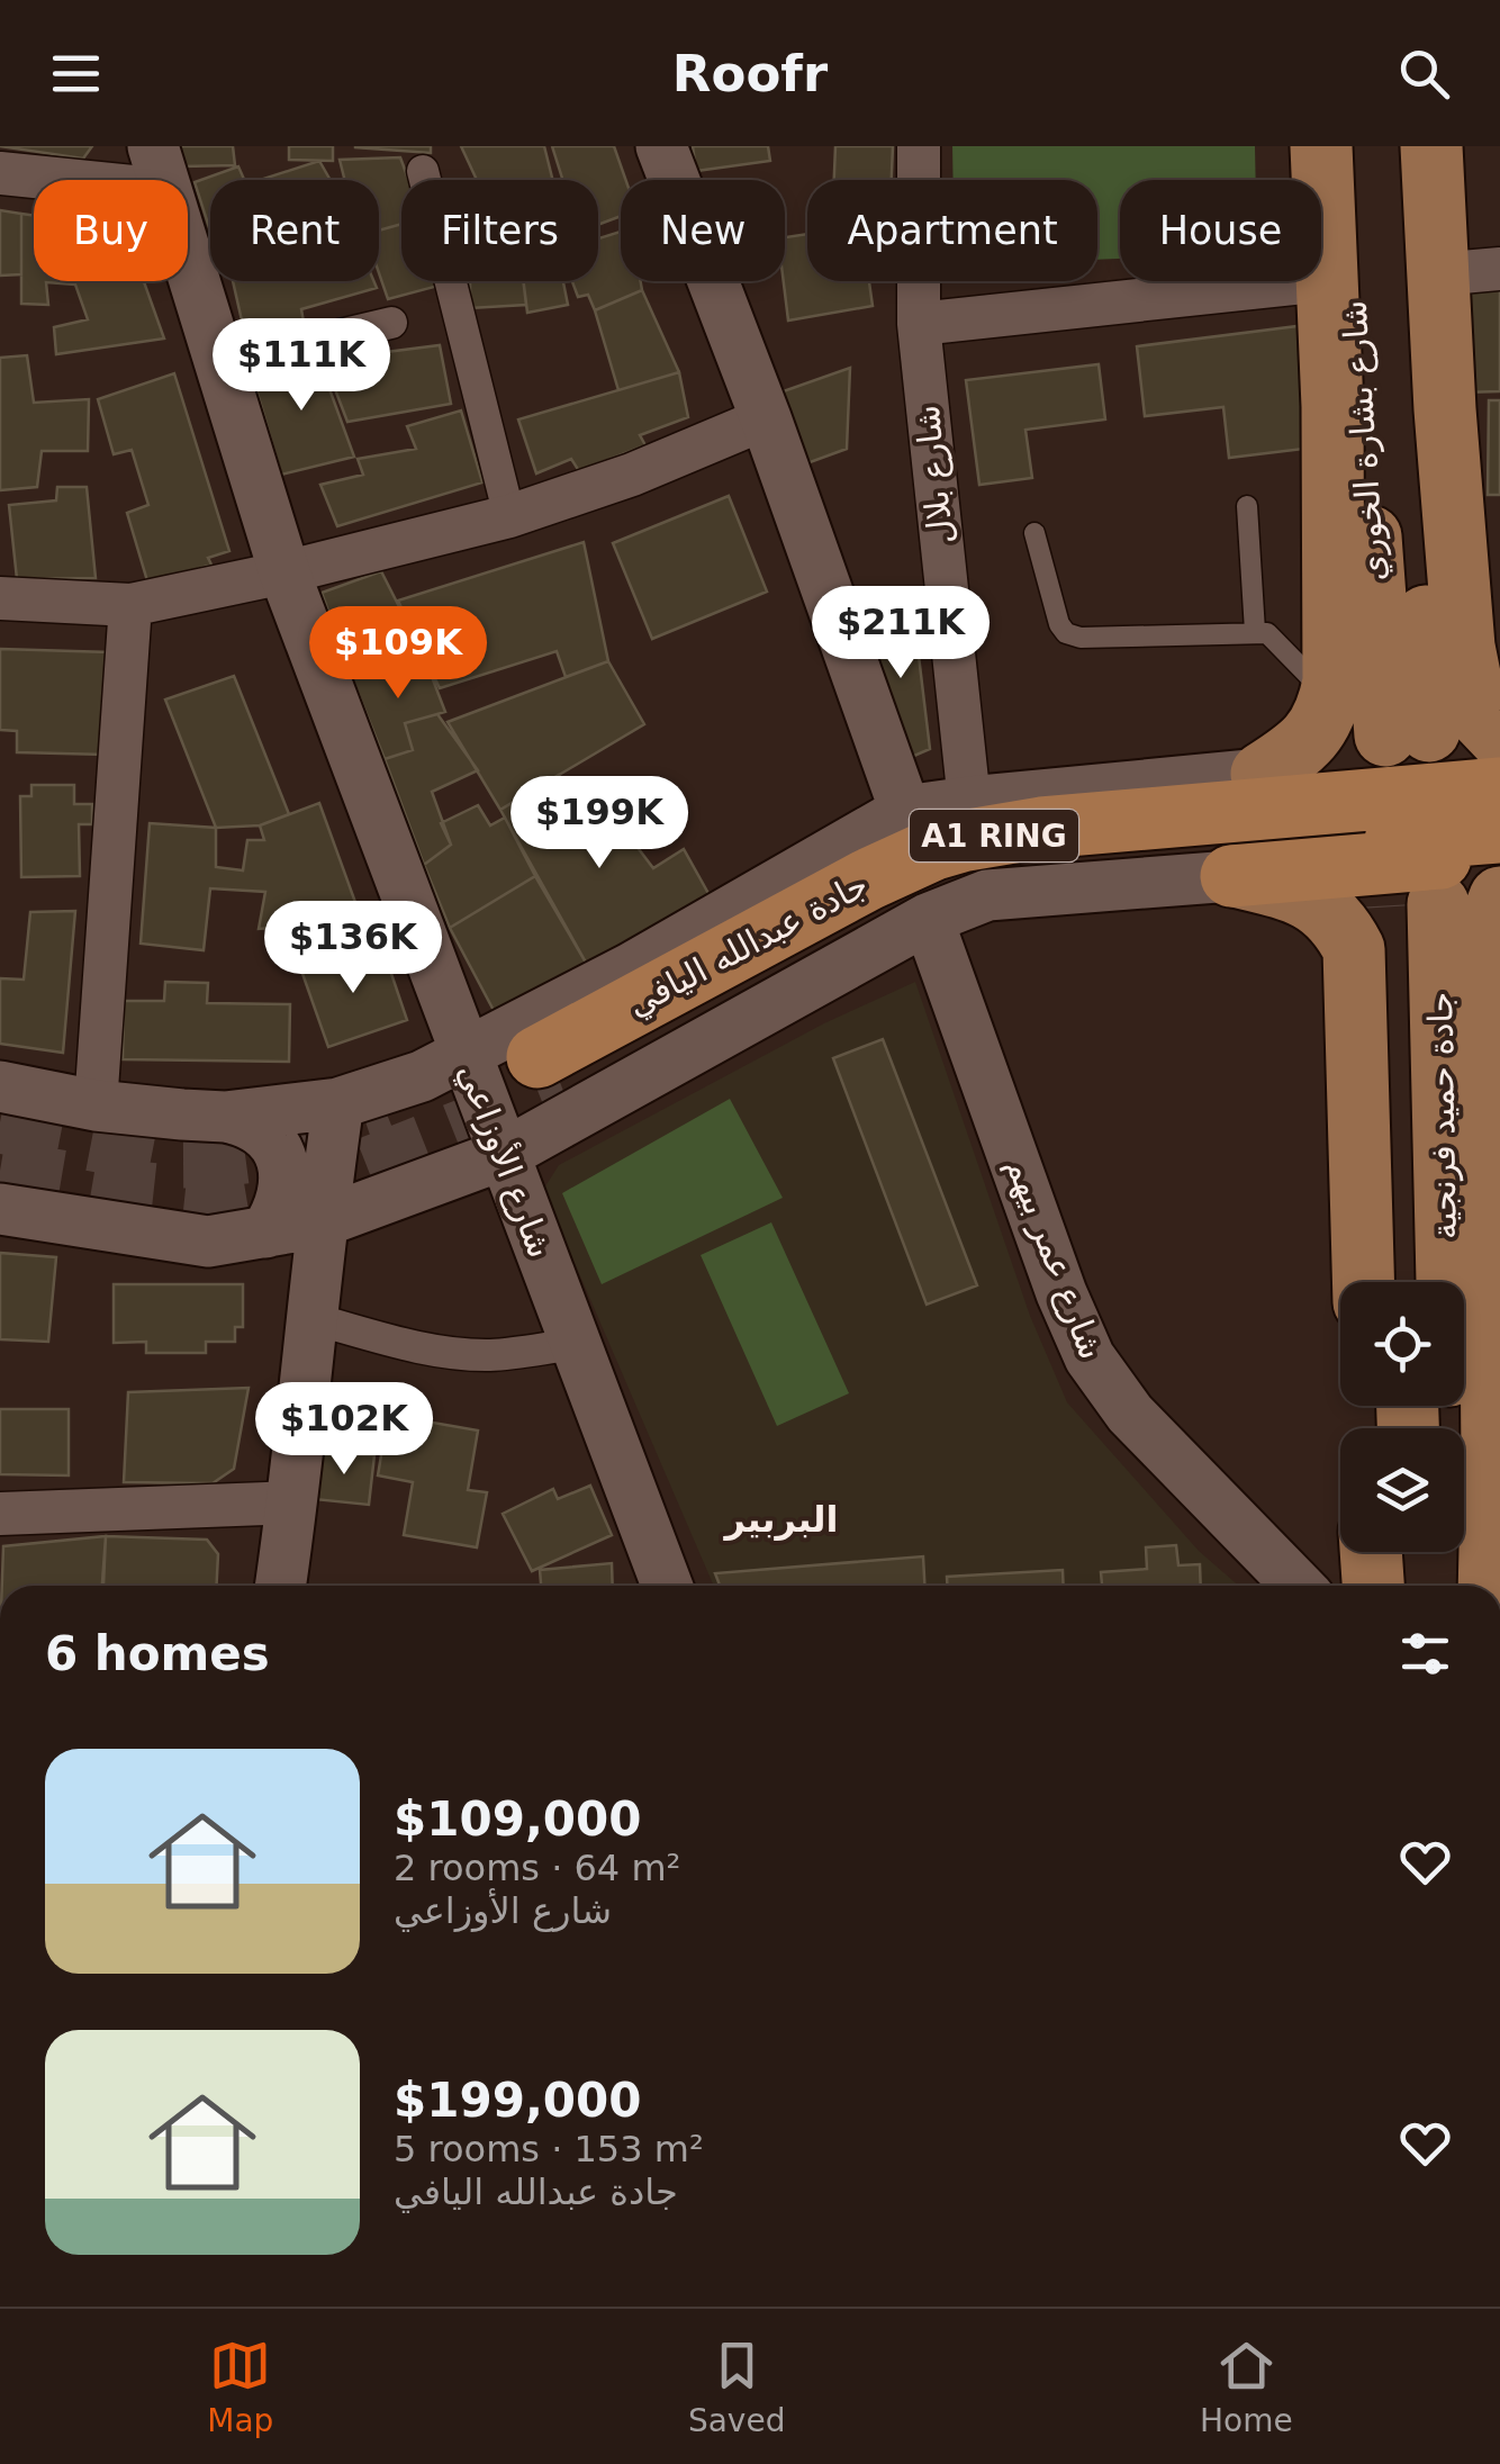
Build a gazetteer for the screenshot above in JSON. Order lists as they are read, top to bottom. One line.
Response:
{"streets":{"highway":["A1 RING","جادة عبدالله اليافي"],"main road":["شارع بشارة الخوري","جادة حميد فرنجية"],"street":["شارع بلال","شارع الأوزاعي","شارع عمر بيهم"]},"crossings":[["شارع بلال","جادة عبدالله اليافي"],["جادة عبدالله اليافي","شارع الأوزاعي"],["جادة عبدالله اليافي","شارع عمر بيهم"]],"districts":["البربير"],"page":{"header":"Roofr","chip":["Buy","Rent","Filters","New","Apartment","House"],"price":["$111K","$211K","$109K","$199K","$136K","$102K"],"heading":"6 homes","list":[{"name":"$109,000","note":"2 rooms · 64 m² · شارع الأوزاعي"},{"name":"$199,000","note":"5 rooms · 153 m² · جادة عبدالله اليافي"}],"tabs":["Map","Saved","Home"]}}
